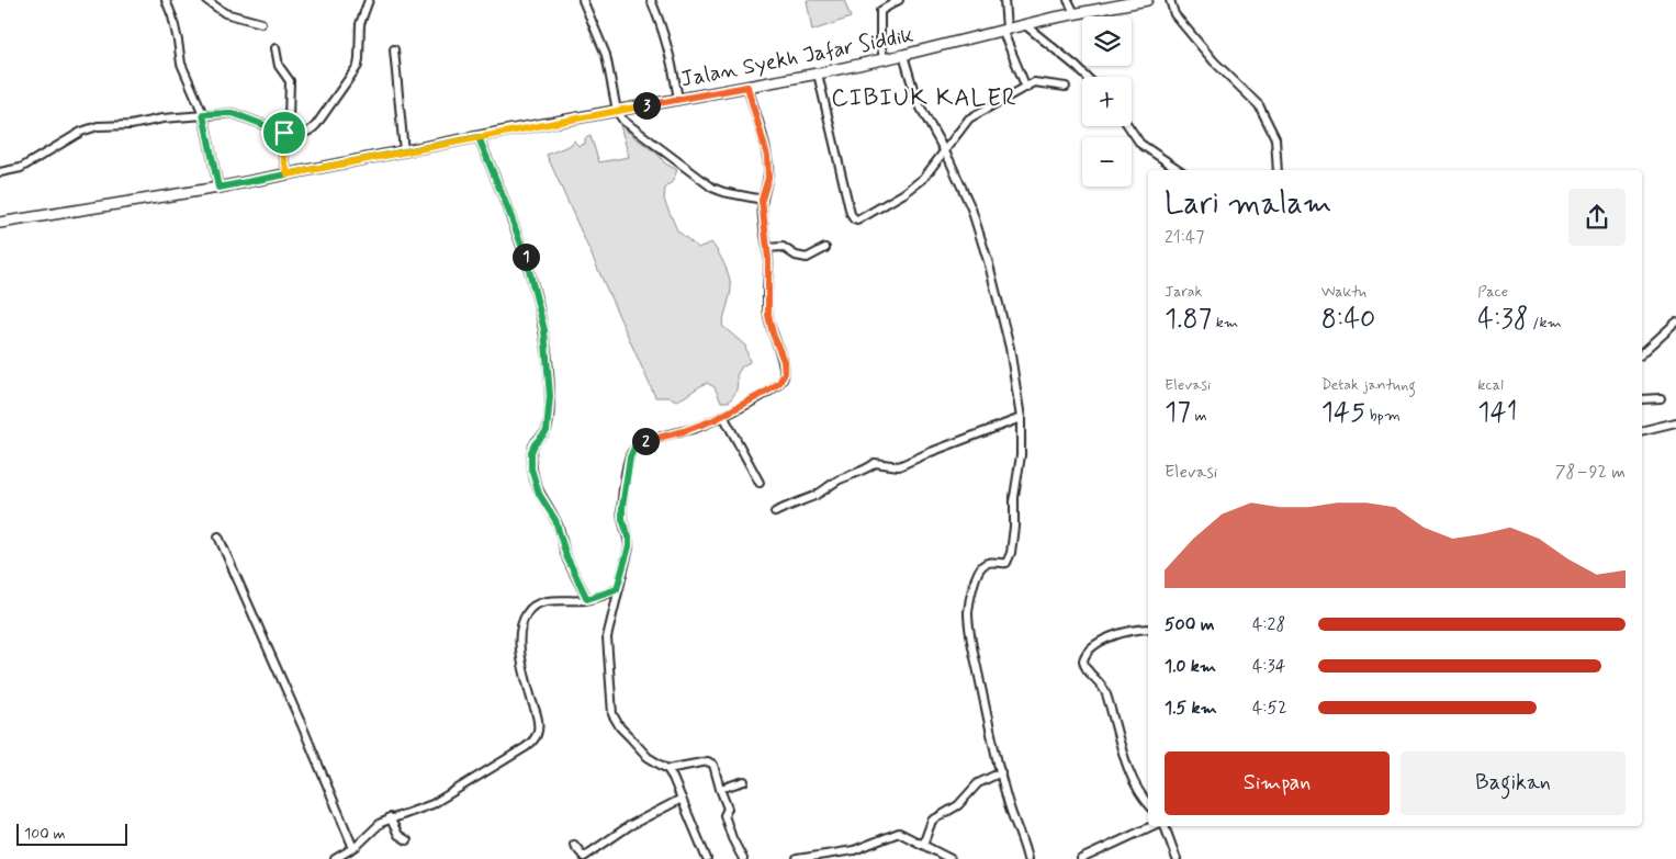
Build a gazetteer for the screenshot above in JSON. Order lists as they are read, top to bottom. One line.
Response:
{"streets":{"main road":["Jalan Syekh Jafar Siddik"]},"districts":["CIBIUK KALER"],"scale_bar":"100 m","page":{"map_buttons":["+","−"],"pins":["3","1","2"],"heading":["Lari malam","21:47"],"stats":[["Jarak","1.87 km"],["Waktu","8:40"],["Pace","4:38 /km"],["Elevasi","17 m"],["Detak jantung","145 bpm"],["kcal","141"]],"chart":["Elevasi","78–92 m"],"list":[{"name":"500 m","note":"4:28"},{"name":"1.0 km","note":"4:34"},{"name":"1.5 km","note":"4:52"}],"buttons":["Simpan","Bagikan"],"scale":"100 m"}}
